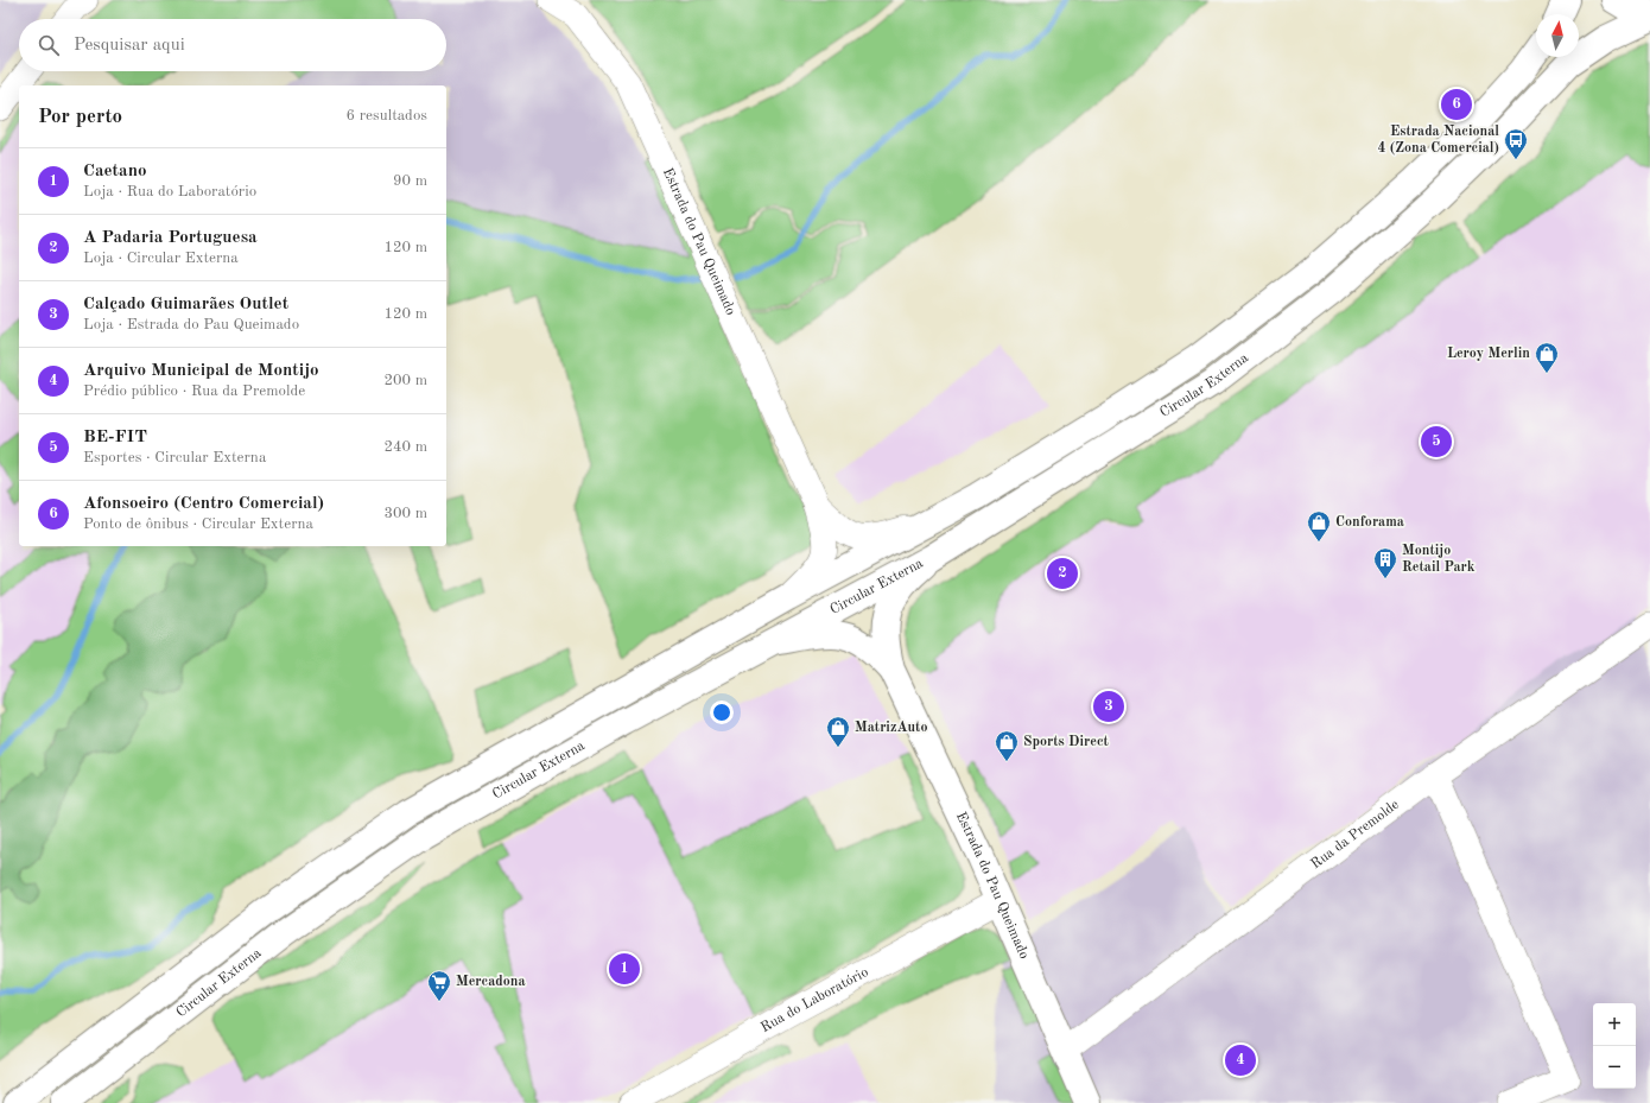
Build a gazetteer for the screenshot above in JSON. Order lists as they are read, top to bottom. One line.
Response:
{"streets":{"main road":["Estrada do Pau Queimado","Circular Externa"],"street":["Rua da Premolde","Rua do Laboratório"]},"crossings":[["Estrada do Pau Queimado","Circular Externa"],["Estrada do Pau Queimado","Rua da Premolde"],["Estrada do Pau Queimado","Rua do Laboratório"]],"places":{"bus stop":["Estrada Nacional 4 (Zona Comercial)"],"shop":["Leroy Merlin","Conforama","MatrizAuto","Sports Direct"],"building":["Montijo Retail Park"],"supermarket":["Mercadona"]},"north":"top","page":{"search":"Pesquisar aqui","heading":["Por perto","6 resultados"],"pins":["6","5","2","3","1","4"],"list":[{"mark":"1","name":"Caetano","note":"Loja · Rua do Laboratório","value":"90 m"},{"mark":"2","name":"A Padaria Portuguesa","note":"Loja · Circular Externa","value":"120 m"},{"mark":"3","name":"Calçado Guimarães Outlet","note":"Loja · Estrada do Pau Queimado","value":"120 m"},{"mark":"4","name":"Arquivo Municipal de Montijo","note":"Prédio público · Rua da Premolde","value":"200 m"},{"mark":"5","name":"BE-FIT","note":"Esportes · Circular Externa","value":"240 m"},{"mark":"6","name":"Afonsoeiro (Centro Comercial)","note":"Ponto de ônibus · Circular Externa","value":"300 m"}],"map_buttons":["+","−"]}}
